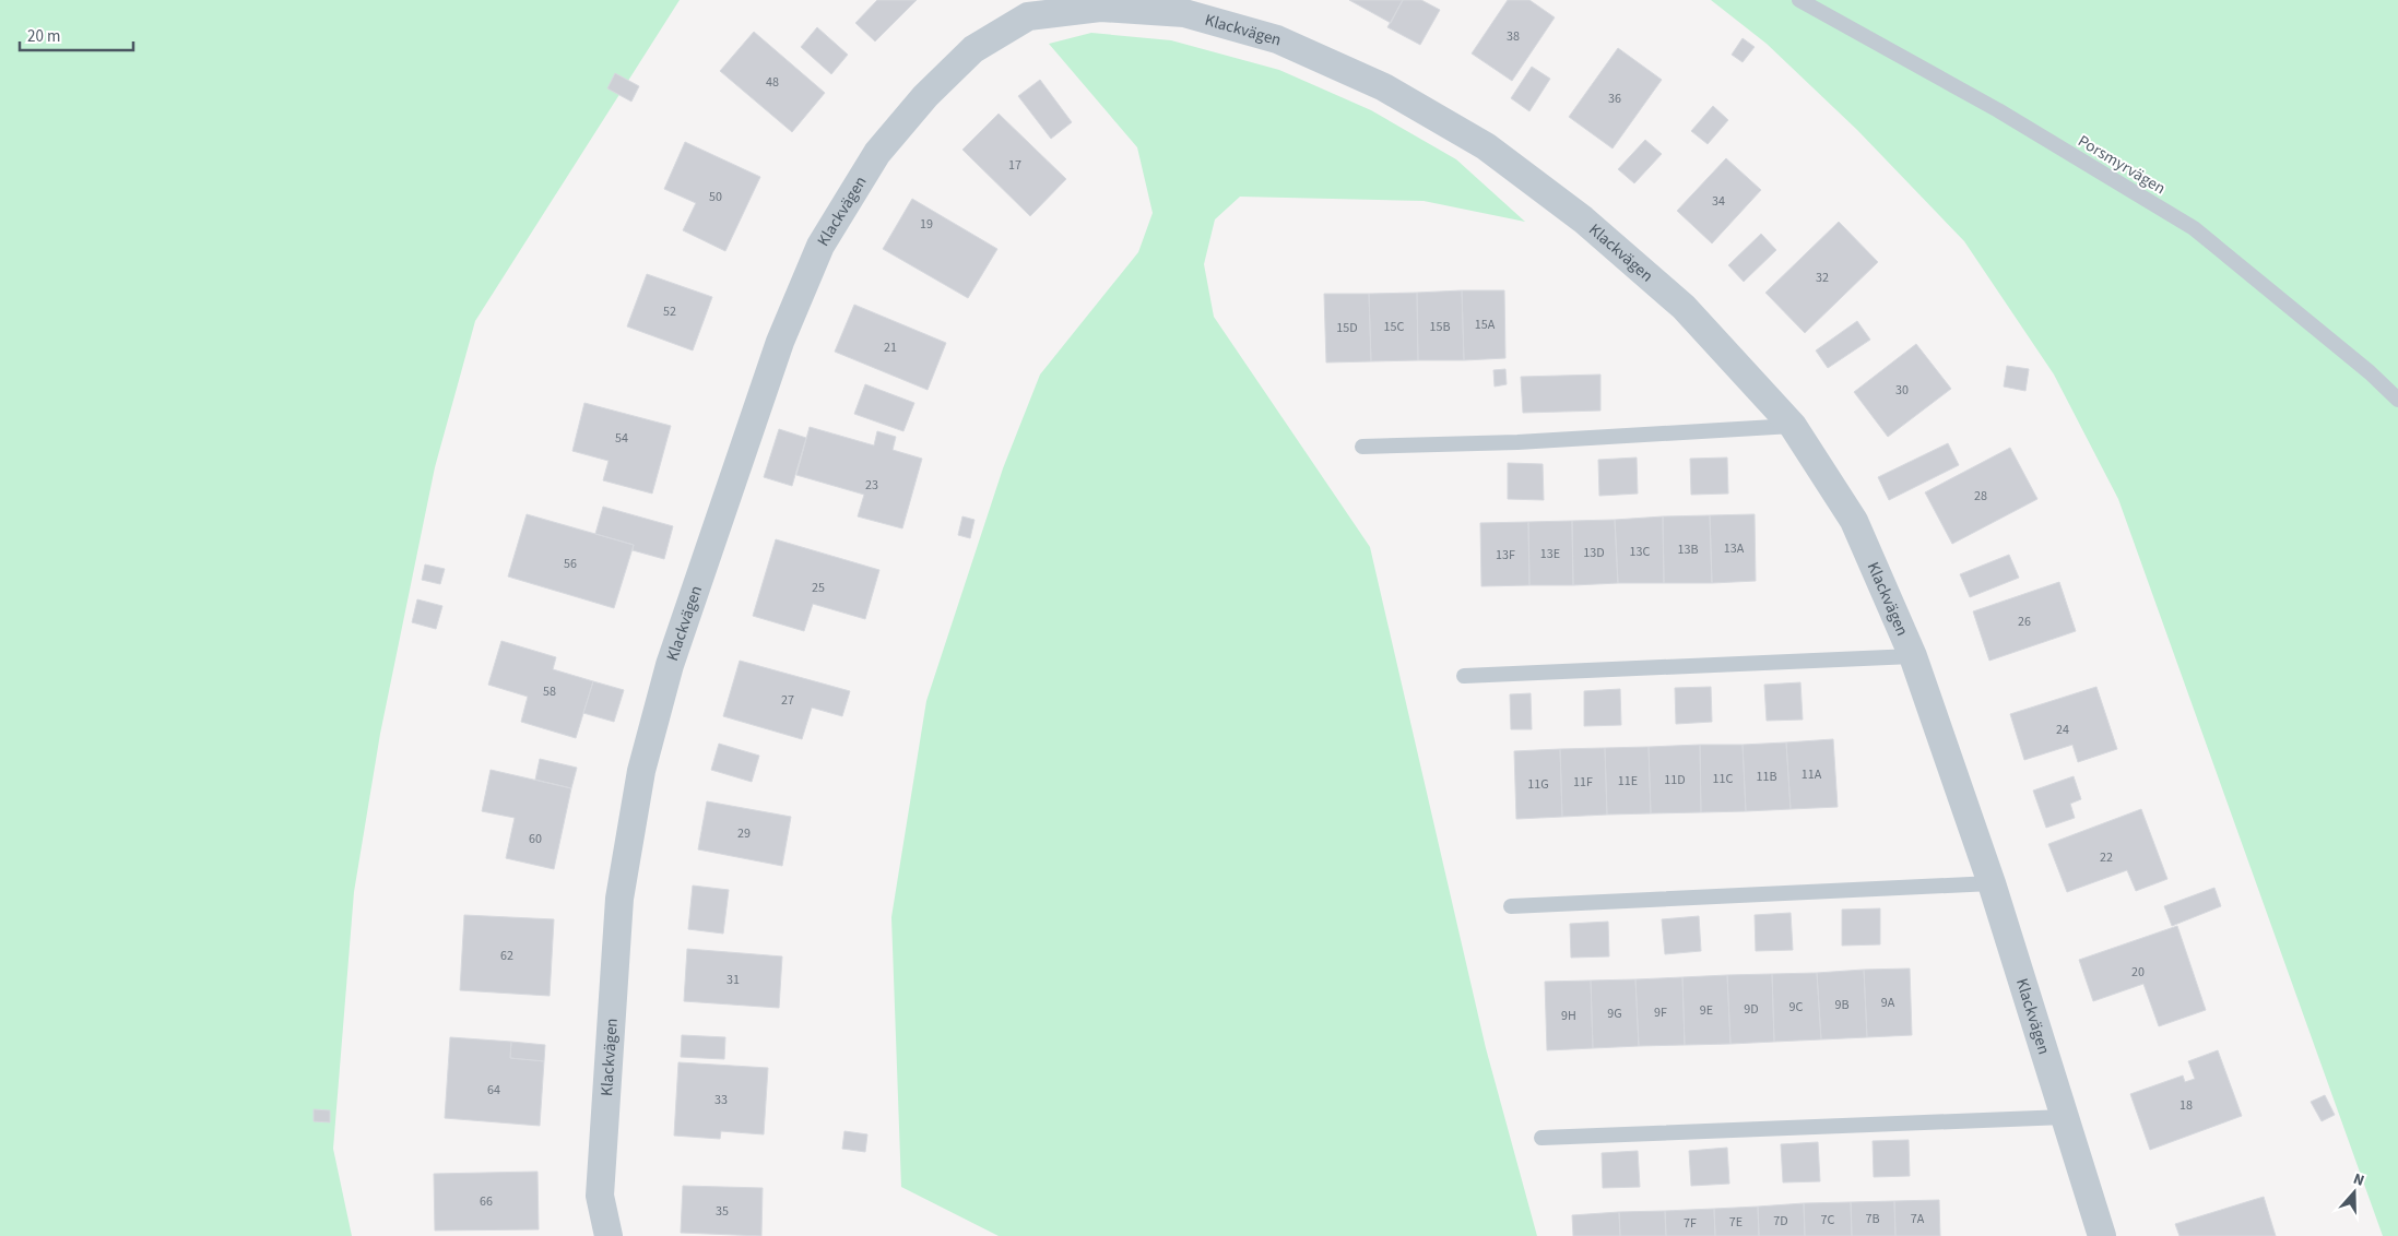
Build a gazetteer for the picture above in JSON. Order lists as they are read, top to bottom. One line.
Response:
{"streets":{"street":["Klackvägen"],"lane":["Porsmyrvägen"]},"house_numbers":["38","48","36","17","50","34","19","32","52","15A","15C","15B","15D","21","30","54","23","28","13A","13B","13C","13D","13E","13F","56","25","26","58","27","24","11A","11B","11C","11D","11E","11F","11G","29","60","22","62","20","31","9A","9B","9C","9D","9E","9F","9G","9H","64","33","18","66","35","7B","7A","7C","7D","7E","7F"],"scale_bar":"20 m","north":"top"}
